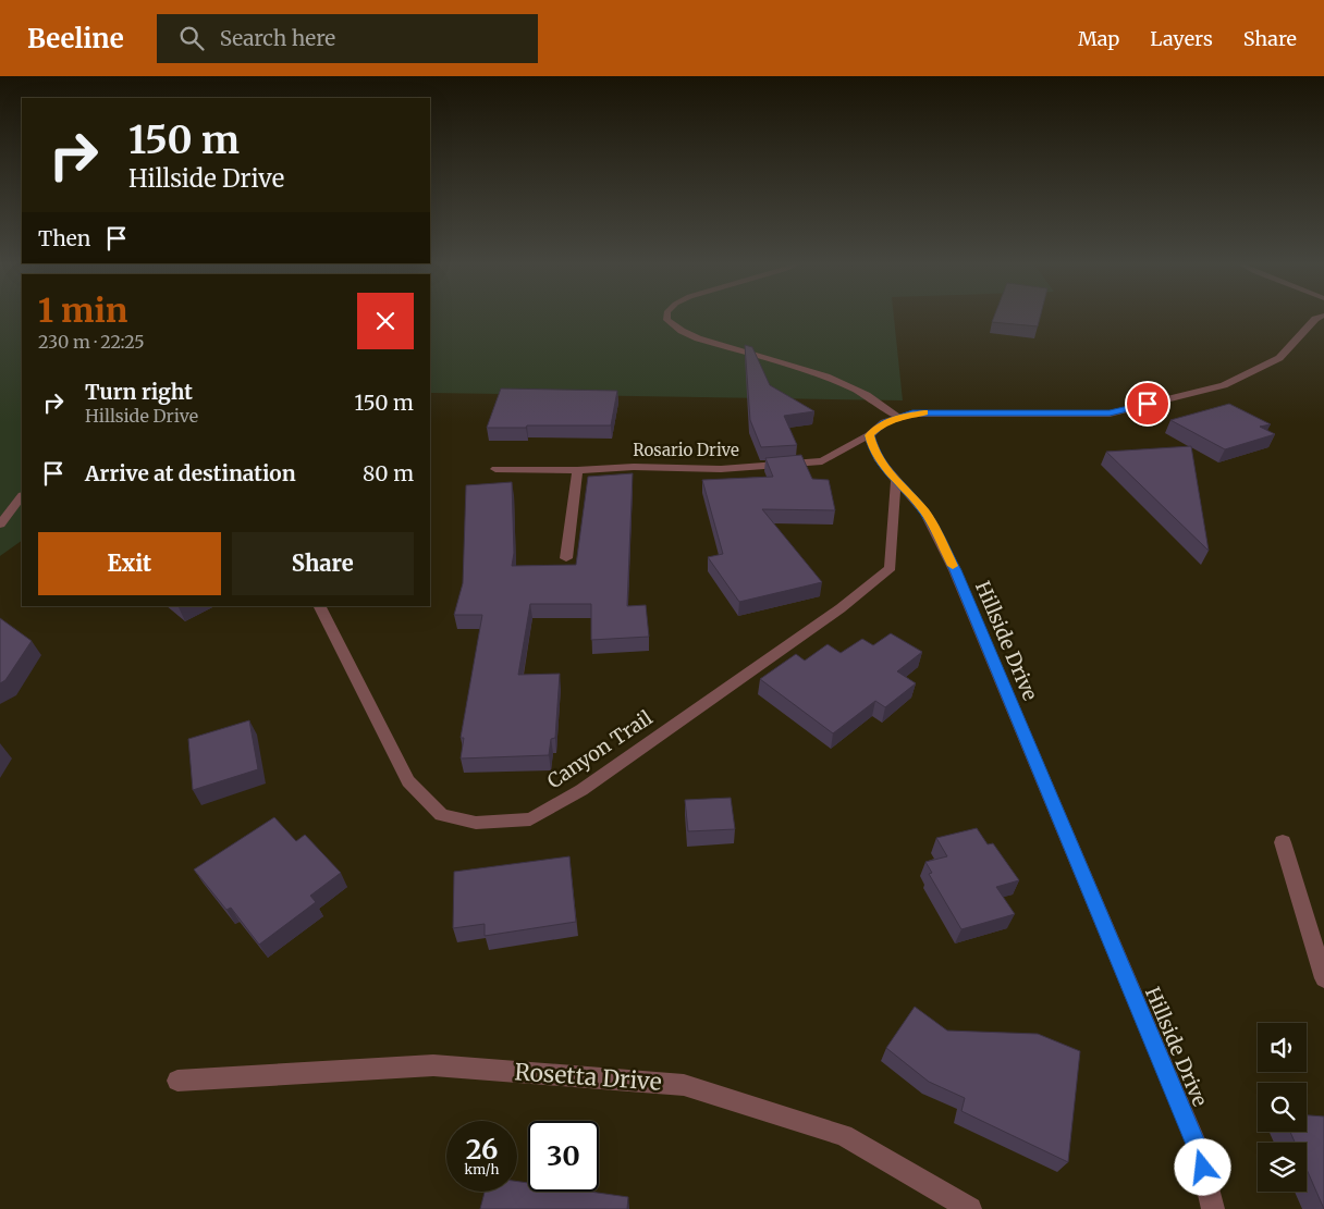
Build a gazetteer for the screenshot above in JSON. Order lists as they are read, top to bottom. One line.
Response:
{"streets":{"street":["Rosario Drive","Hillside Drive","Canyon Trail","Rosetta Drive"]},"crossings":[["Rosario Drive","Hillside Drive"],["Hillside Drive","Canyon Trail"]],"page":{"header":"Beeline","search":"Search here","nav":["Map","Layers","Share"],"turn":["150 m","Hillside Drive"],"then":"Then","heading":["1 min","230 m · 22:25"],"list":[{"name":"Turn right","note":"Hillside Drive","value":"150 m"},{"name":"Arrive at destination","value":"80 m"}],"buttons":["Exit","Share"],"speed":"26 km/h","limit":"30"}}
